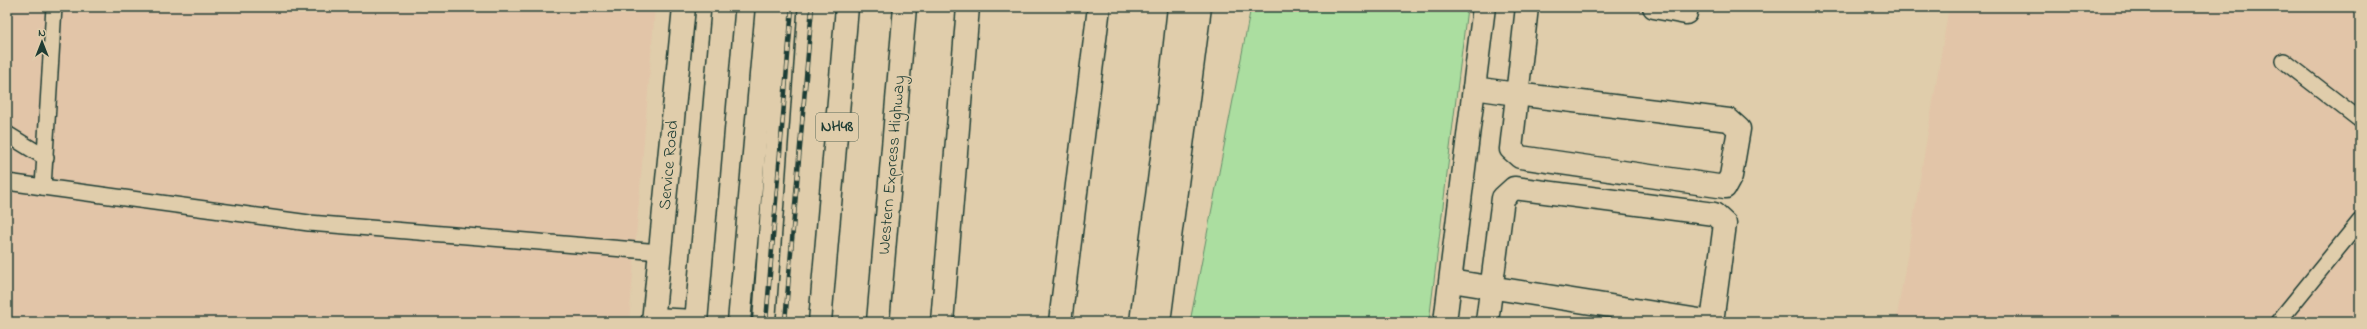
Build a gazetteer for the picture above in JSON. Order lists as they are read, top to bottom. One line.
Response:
{"streets":{"main road":["NH48","Service Road","Western Express Highway"]},"north":"top"}
